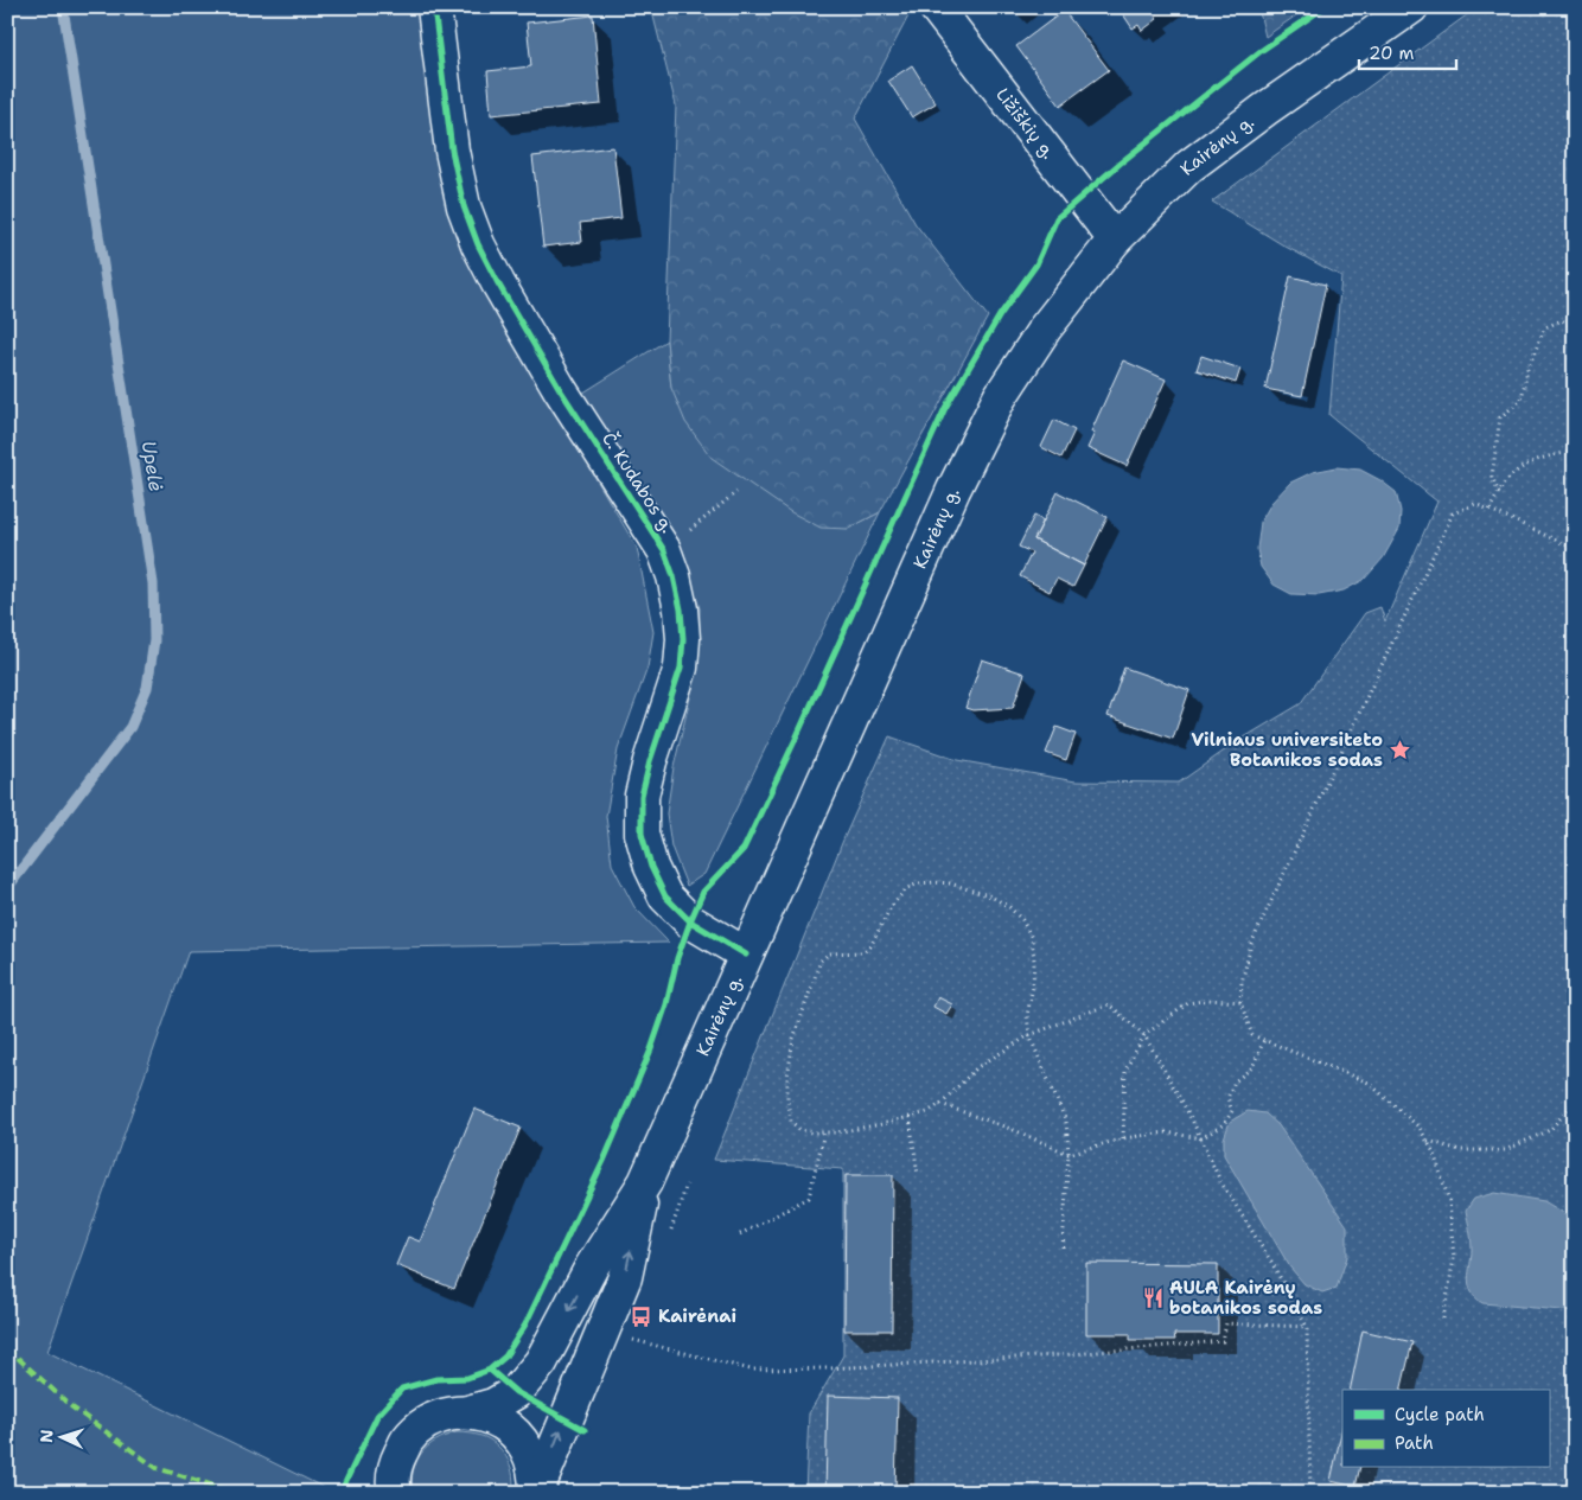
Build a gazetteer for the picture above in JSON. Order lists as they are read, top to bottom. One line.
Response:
{"streets":{"main road":["Ližiškių g.","Kairėnų g.","Č. Kudabos g."]},"crossings":[["Ližiškių g.","Kairėnų g."],["Kairėnų g.","Č. Kudabos g."]],"water":["Upelė"],"places":{"place":["Vilniaus universiteto Botanikos sodas"],"restaurant":["AULA Kairėnų botanikos sodas"],"bus stop":["Kairėnai"]},"legend":["Cycle path","Path"],"scale_bar":"20 m","north":"left"}
